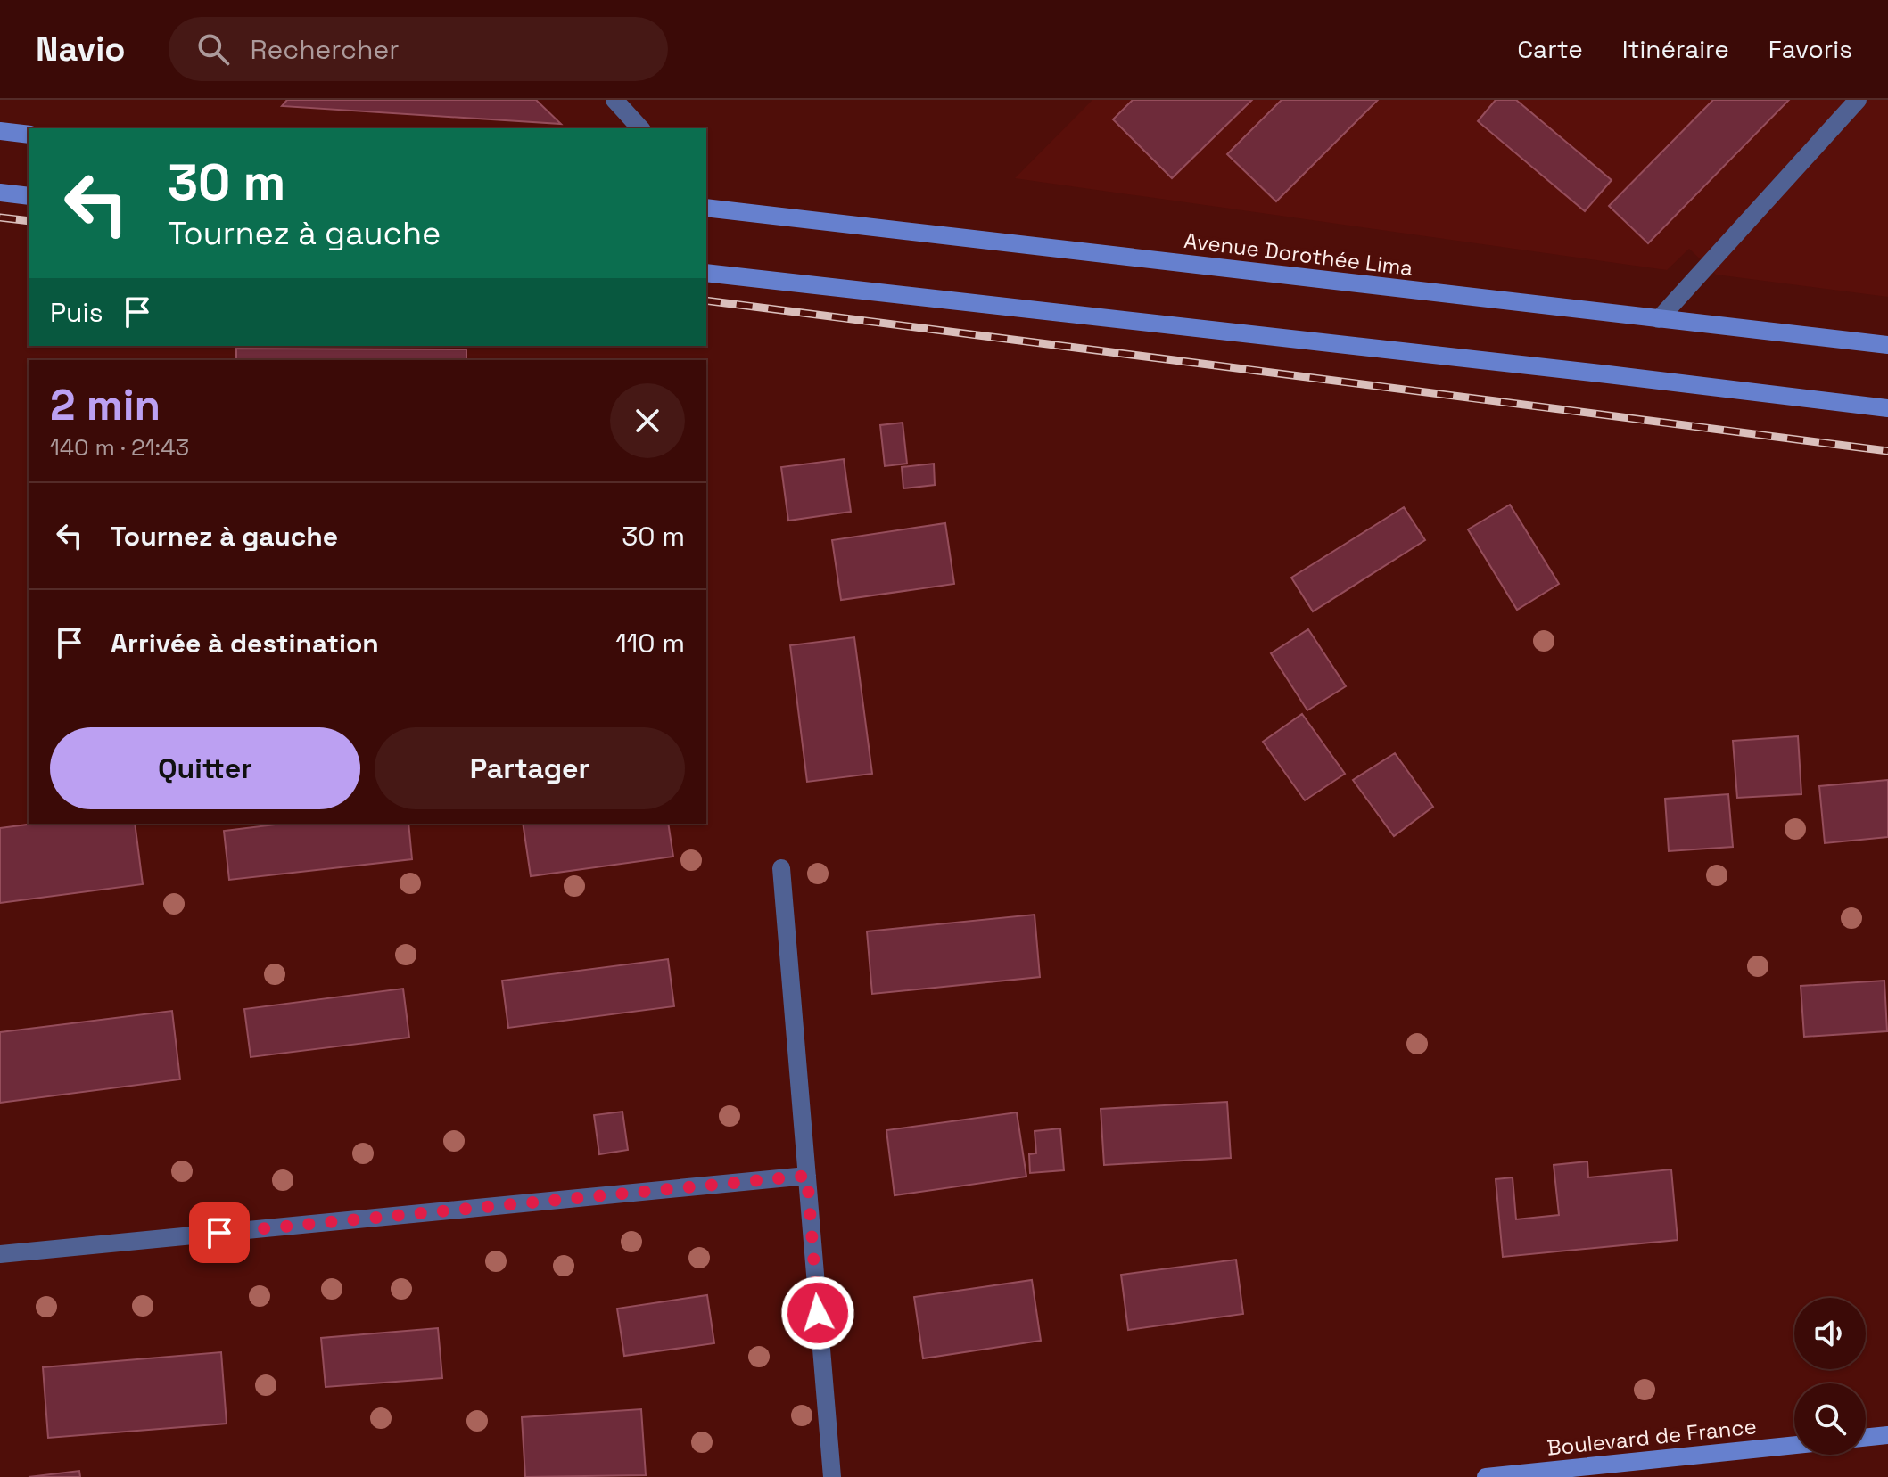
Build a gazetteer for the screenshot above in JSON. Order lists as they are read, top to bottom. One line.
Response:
{"streets":{"main road":["Avenue Dorothée Lima","Boulevard de France"]},"page":{"header":"Navio","search":"Rechercher","nav":["Carte","Itinéraire","Favoris"],"turn":["30 m","Tournez à gauche"],"then":"Puis","heading":["2 min","140 m · 21:43"],"list":[{"name":"Tournez à gauche","value":"30 m"},{"name":"Arrivée à destination","value":"110 m"}],"buttons":["Quitter","Partager"]}}
